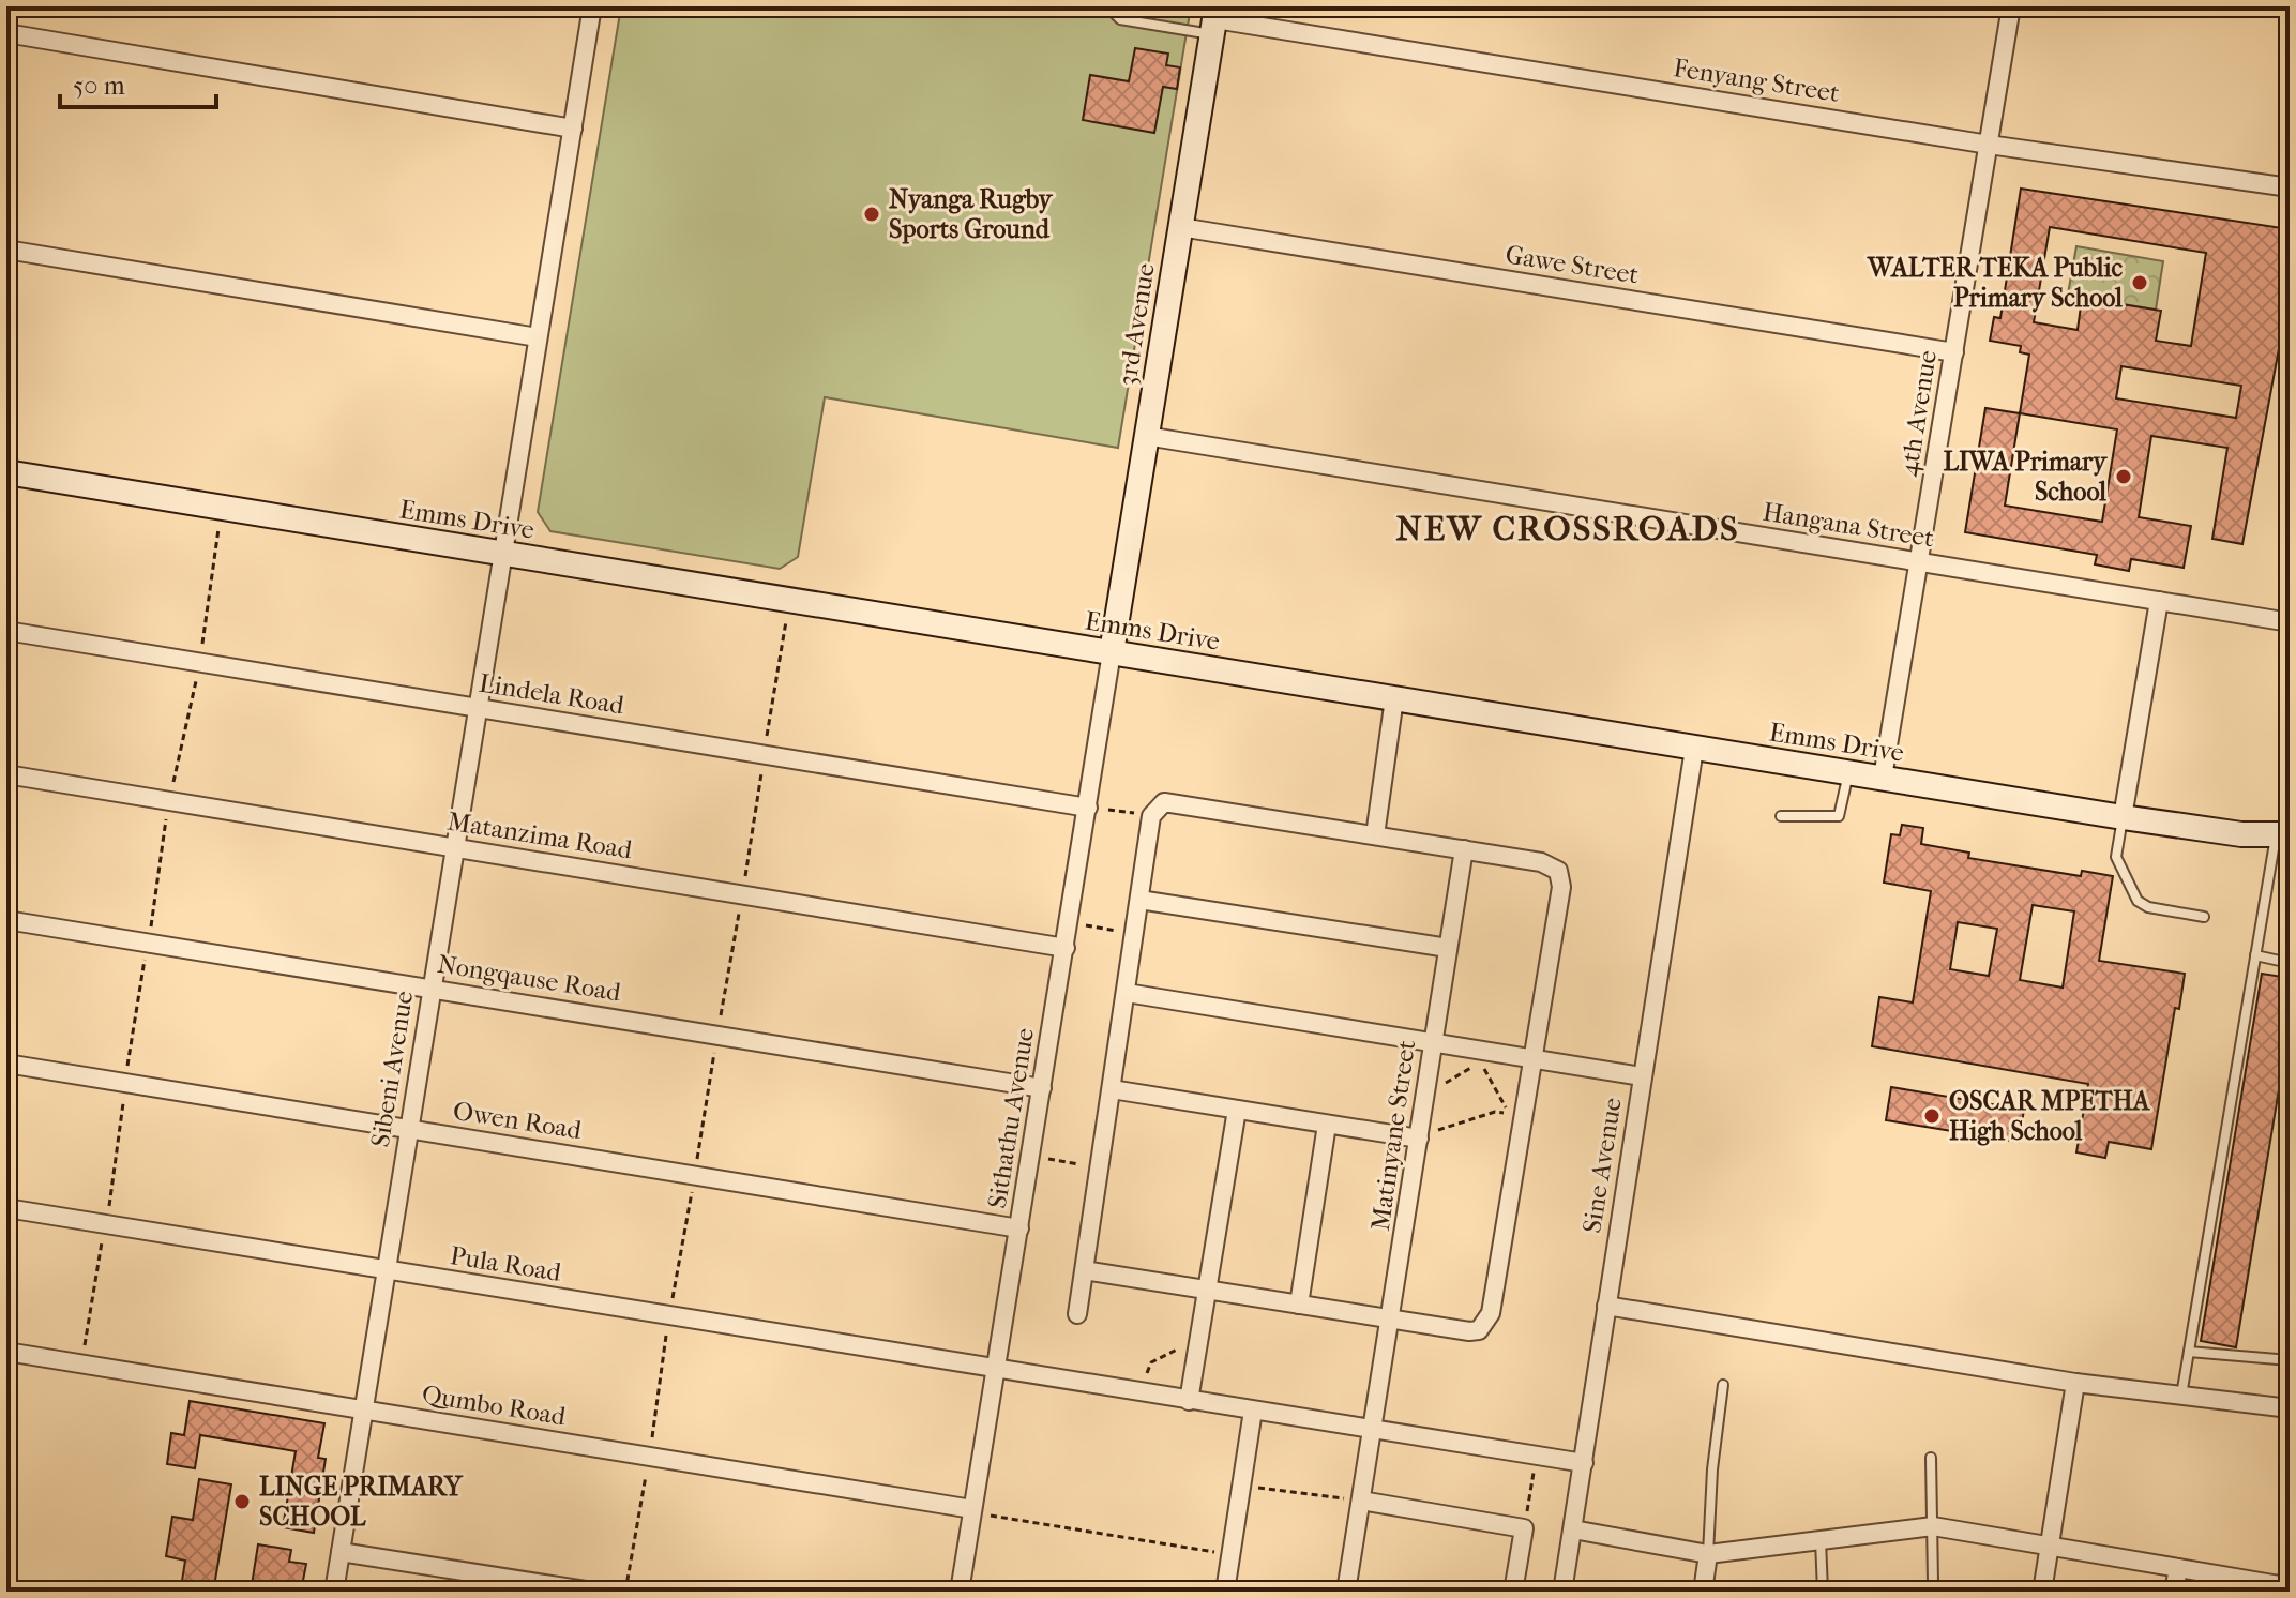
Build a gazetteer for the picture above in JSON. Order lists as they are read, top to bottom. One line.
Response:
{"streets":{"street":["Fenyang Street","Gawe Street","3rd Avenue","4th Avenue","Emms Drive","Hangana Street","Lindela Road","Matanzima Road","Nongqause Road","Sibeni Avenue","Sithathu Avenue","Owen Road","Matinyane Street","Sine Avenue","Pula Road","Qumbo Road"]},"crossings":[["Fenyang Street","3rd Avenue"],["Fenyang Street","4th Avenue"],["Gawe Street","3rd Avenue"],["Gawe Street","4th Avenue"],["3rd Avenue","Emms Drive"],["3rd Avenue","Hangana Street"],["3rd Avenue","Sithathu Avenue"],["4th Avenue","Emms Drive"],["4th Avenue","Hangana Street"],["Emms Drive","Sibeni Avenue"],["Emms Drive","Sithathu Avenue"],["Emms Drive","Sine Avenue"],["Lindela Road","Sibeni Avenue"],["Lindela Road","Sithathu Avenue"],["Matanzima Road","Sibeni Avenue"],["Matanzima Road","Sithathu Avenue"],["Nongqause Road","Sibeni Avenue"],["Nongqause Road","Sithathu Avenue"],["Sibeni Avenue","Owen Road"],["Sibeni Avenue","Pula Road"],["Sibeni Avenue","Qumbo Road"],["Sithathu Avenue","Owen Road"],["Sithathu Avenue","Pula Road"],["Sithathu Avenue","Qumbo Road"],["Matinyane Street","Pula Road"],["Sine Avenue","Pula Road"]],"districts":["NEW CROSSROADS"],"places":["Nyanga Rugby Sports Ground","WALTER TEKA Public Primary School","LIWA Primary School","OSCAR MPETHA High School","LINGE PRIMARY SCHOOL"],"scale_bar":"50 m"}
